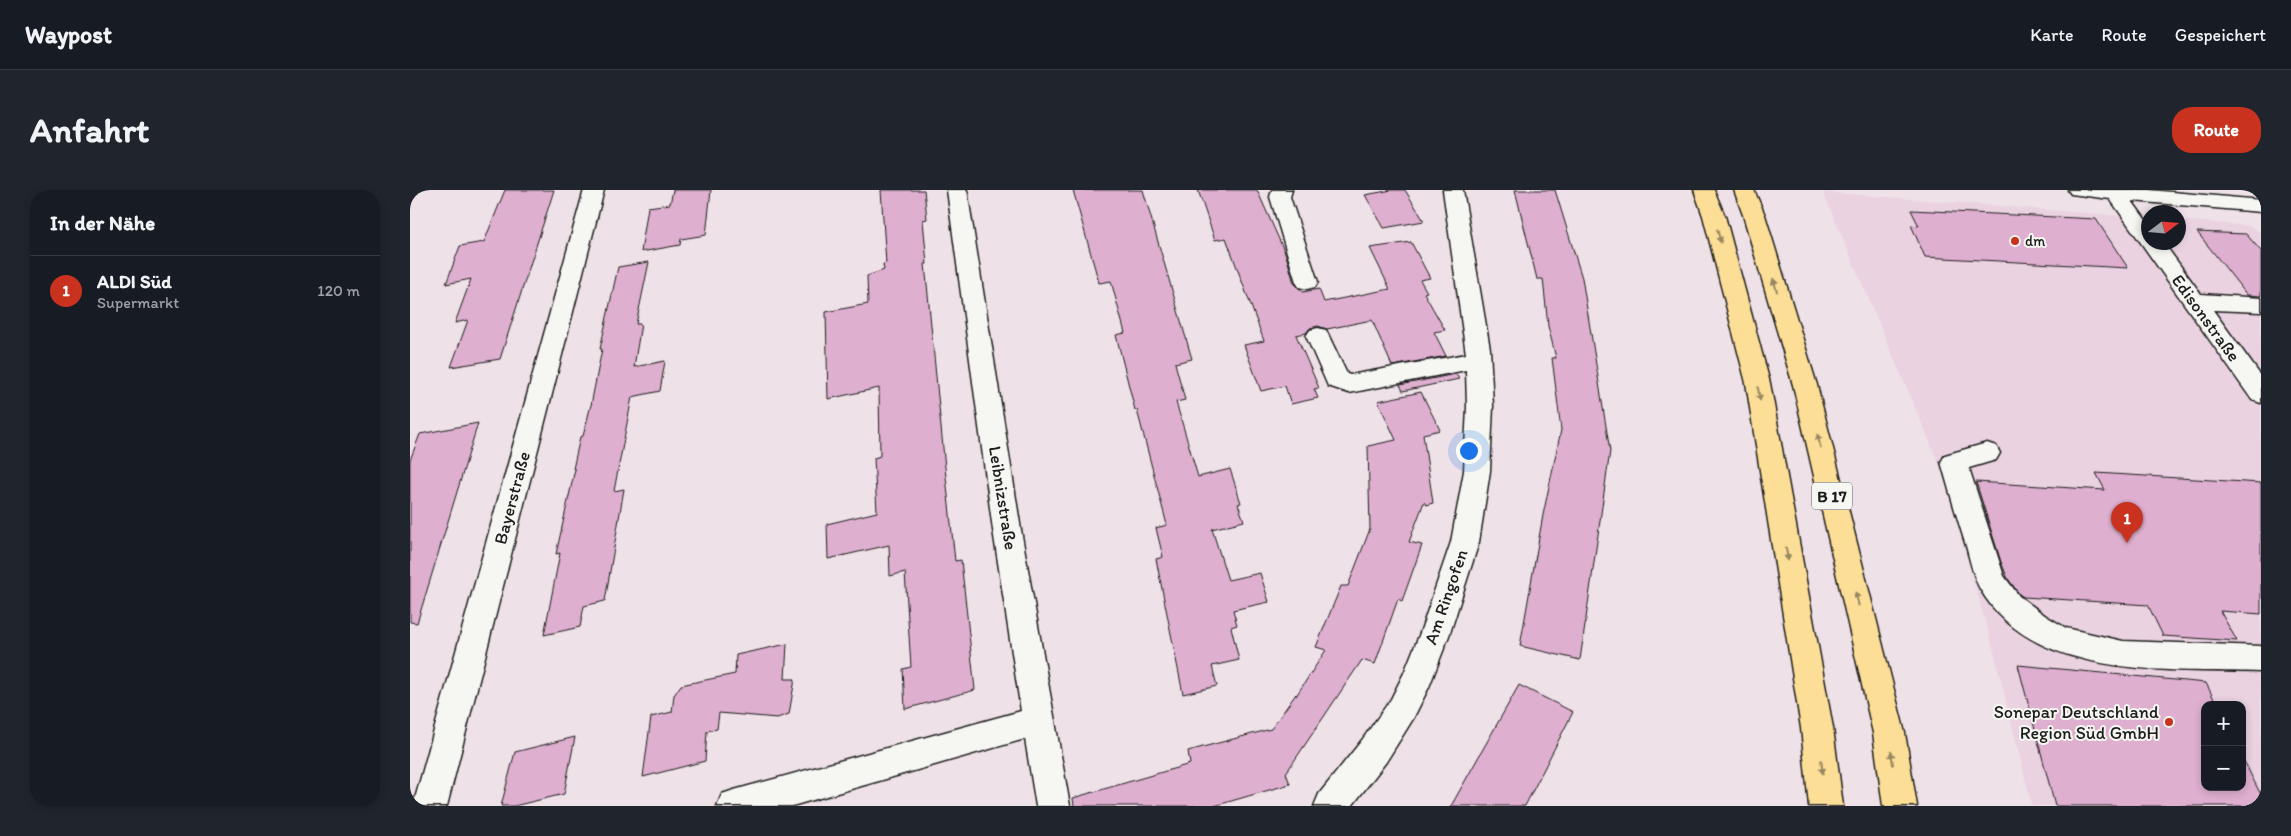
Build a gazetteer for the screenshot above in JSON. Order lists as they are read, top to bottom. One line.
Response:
{"streets":{"highway":["B 17"],"street":["Edisonstraße","Bayerstraße","Leibnizstraße","Am Ringofen"]},"places":["dm","Sonepar Deutschland Region Süd GmbH"],"north":"right","page":{"header":"Waypost","nav":["Karte","Route","Gespeichert"],"buttons":"Route","title":"Anfahrt","heading":"In der Nähe","list":[{"mark":"1","name":"ALDI Süd","note":"Supermarkt","value":"120 m"}],"pins":"1","map_buttons":["+","−"]}}
